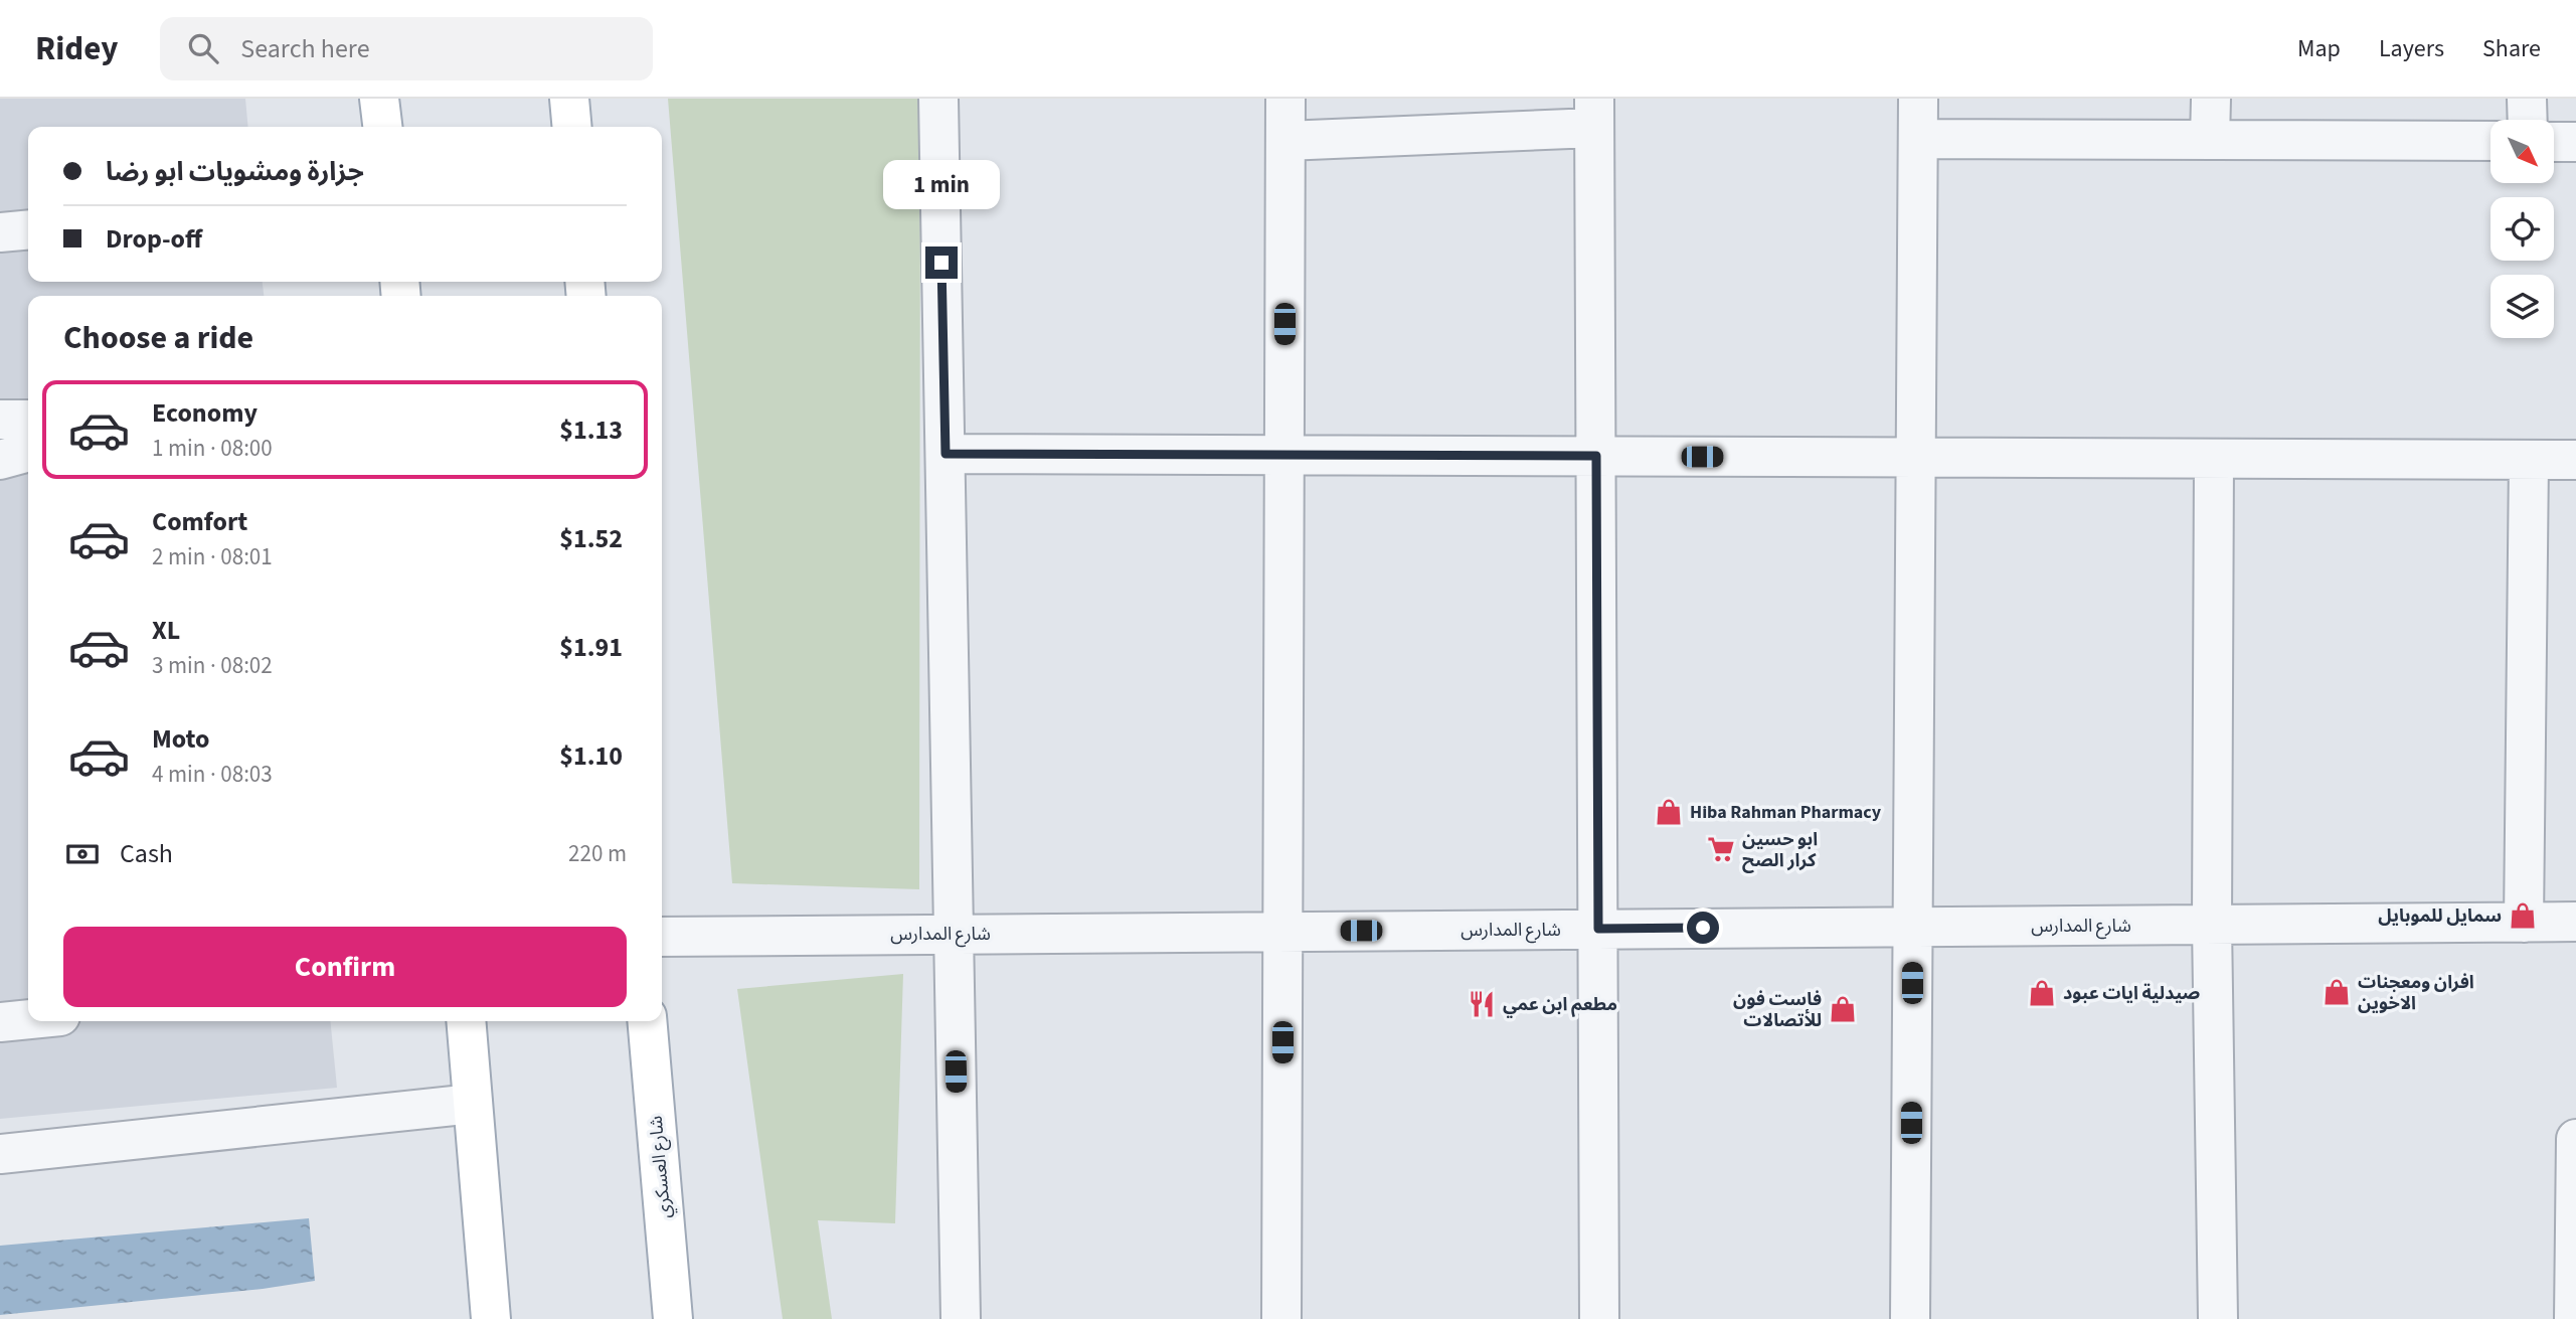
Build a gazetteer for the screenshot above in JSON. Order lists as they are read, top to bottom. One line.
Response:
{"streets":{"main road":["شارع العسكري"],"street":["شارع المدارس"]},"places":{"shop":["Hiba Rahman Pharmacy","سمايل للموبايل","افران ومعجنات الاخوين","صيدلية ايات عبود","فاست فون للأتصالات"],"supermarket":["ابو حسين كرار الصح"],"restaurant":["مطعم ابن عمي"]},"north":"bottom right","page":{"header":"Ridey","search":"Search here","nav":["Map","Layers","Share"],"banner":["جزارة ومشويات ابو رضا","Drop-off"],"bubble":"1 min","heading":"Choose a ride","list":[{"name":"Economy","note":"1 min · 08:00","value":"$1.13"},{"name":"Comfort","note":"2 min · 08:01","value":"$1.52"},{"name":"XL","note":"3 min · 08:02","value":"$1.91"},{"name":"Moto","note":"4 min · 08:03","value":"$1.10"}],"pay":["Cash","220 m"],"buttons":"Confirm"}}
